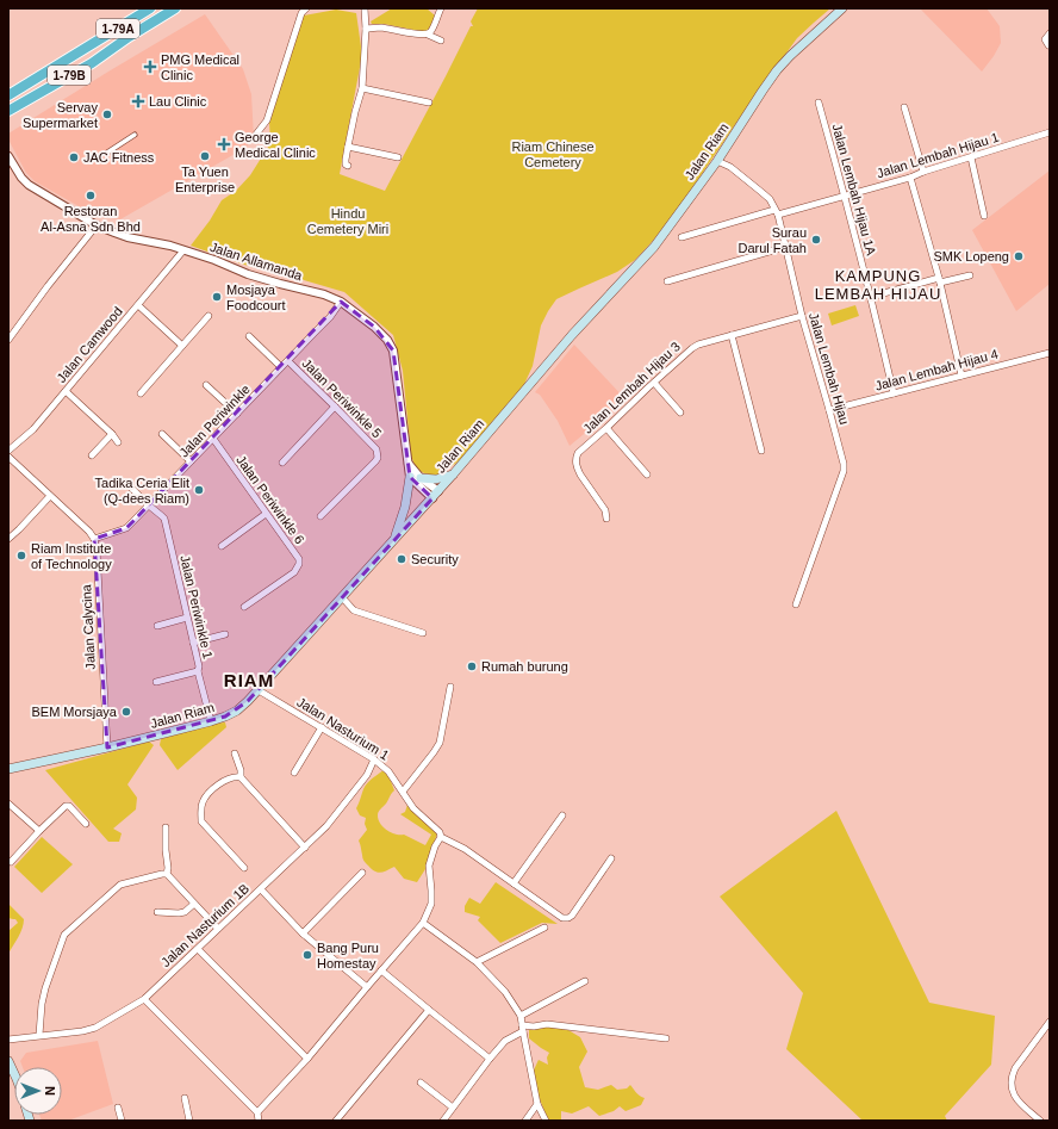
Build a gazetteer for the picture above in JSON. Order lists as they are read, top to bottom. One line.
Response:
{"streets":{"highway":["1-79A","1-79B"],"main road":["Jalan Riam"],"street":["Jalan Lembah Hijau 1","Jalan Lembah Hijau 1A","Jalan Allamanda","Jalan Camwood","Jalan Lembah Hijau","Jalan Lembah Hijau 4","Jalan Lembah Hijau 3","Jalan Periwinkle 5","Jalan Periwinkle","Jalan Periwinkle 6","Jalan Periwinkle 1","Jalan Calycina","Jalan Nasturium 1","Jalan Nasturium 1B"]},"crossings":[["Jalan Riam","Jalan Lembah Hijau"],["Jalan Riam","Jalan Periwinkle 1"],["Jalan Riam","Jalan Calycina"],["Jalan Riam","Jalan Nasturium 1"],["Jalan Lembah Hijau 1","Jalan Lembah Hijau 1A"],["Jalan Lembah Hijau 1","Jalan Lembah Hijau"],["Jalan Lembah Hijau 1A","Jalan Lembah Hijau 4"],["Jalan Allamanda","Jalan Camwood"],["Jalan Allamanda","Jalan Periwinkle"],["Jalan Lembah Hijau","Jalan Lembah Hijau 4"],["Jalan Lembah Hijau","Jalan Lembah Hijau 3"],["Jalan Periwinkle 5","Jalan Periwinkle"],["Jalan Periwinkle","Jalan Periwinkle 6"],["Jalan Periwinkle","Jalan Periwinkle 1"],["Jalan Periwinkle","Jalan Calycina"],["Jalan Nasturium 1","Jalan Nasturium 1B"]],"districts":["KAMPUNG LEMBAH HIJAU","RIAM"],"parks":["Riam Chinese Cemetery","Hindu Cemetery Miri"],"places":{"health":["PMG Medical Clinic","Lau Clinic","George Medical Clinic"],"other":["Servay Supermarket","Ta Yuen Enterprise","JAC Fitness","Restoran Al-Asna Sdn Bhd","Surau Darul Fatah","SMK Lopeng","Mosjaya Foodcourt","Tadika Ceria Elit (Q-dees Riam)","Riam Institute of Technology","Security","Rumah burung","BEM Morsjaya","Bang Puru Homestay"]},"north":"right"}
